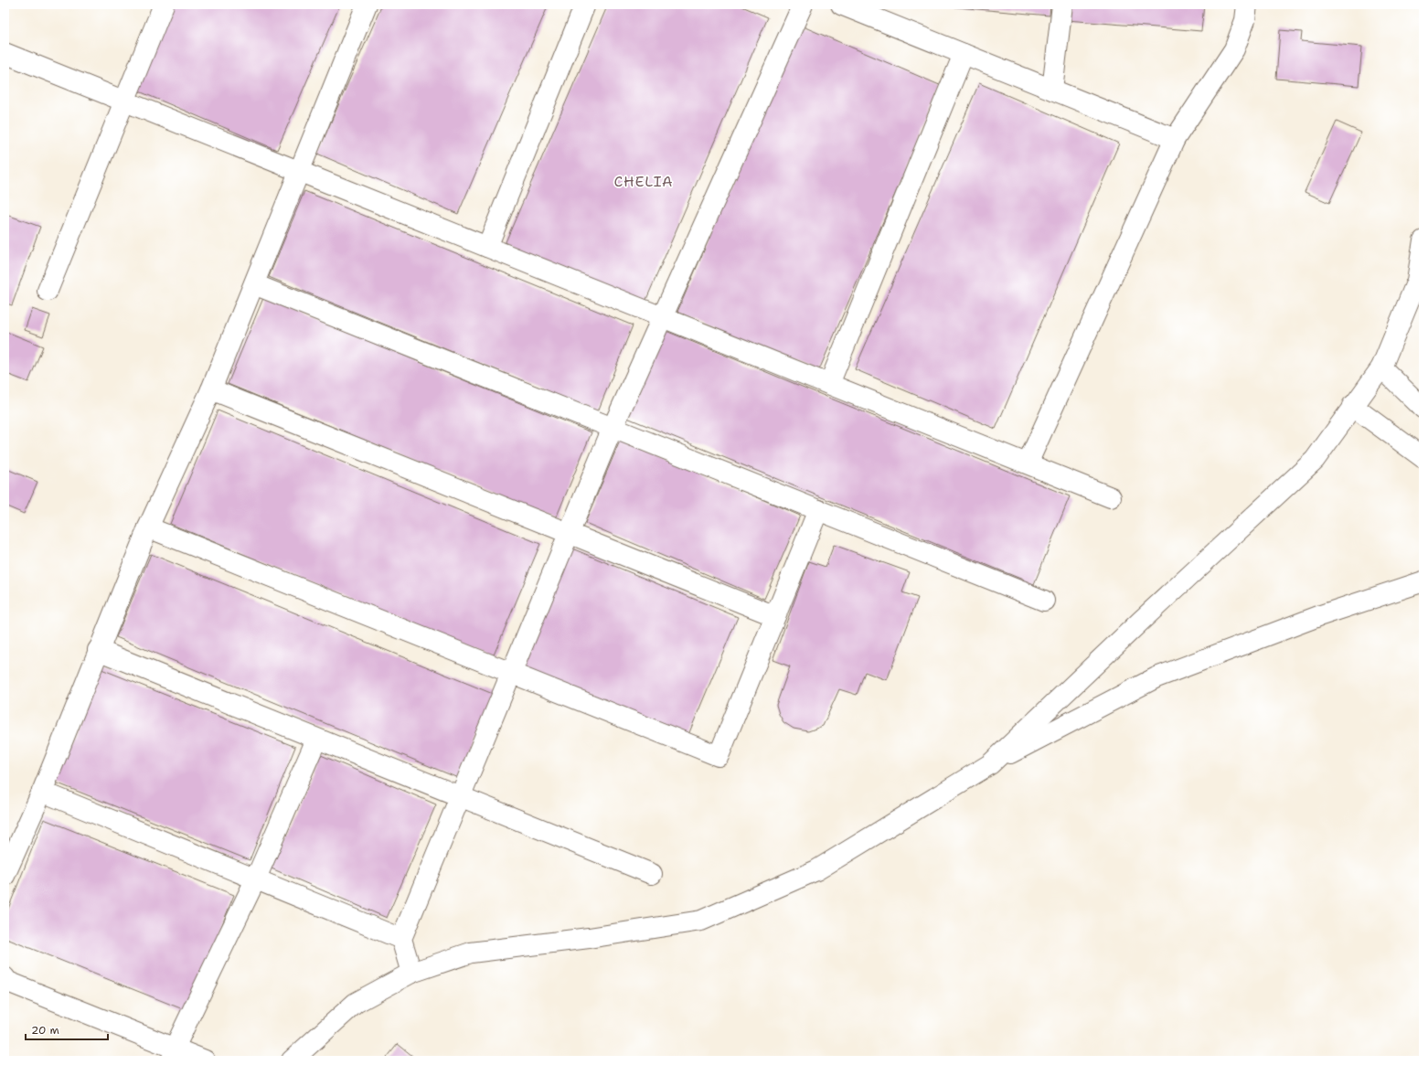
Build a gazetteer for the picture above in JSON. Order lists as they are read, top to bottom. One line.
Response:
{"districts":["CHELIA"],"scale_bar":"20 m"}
